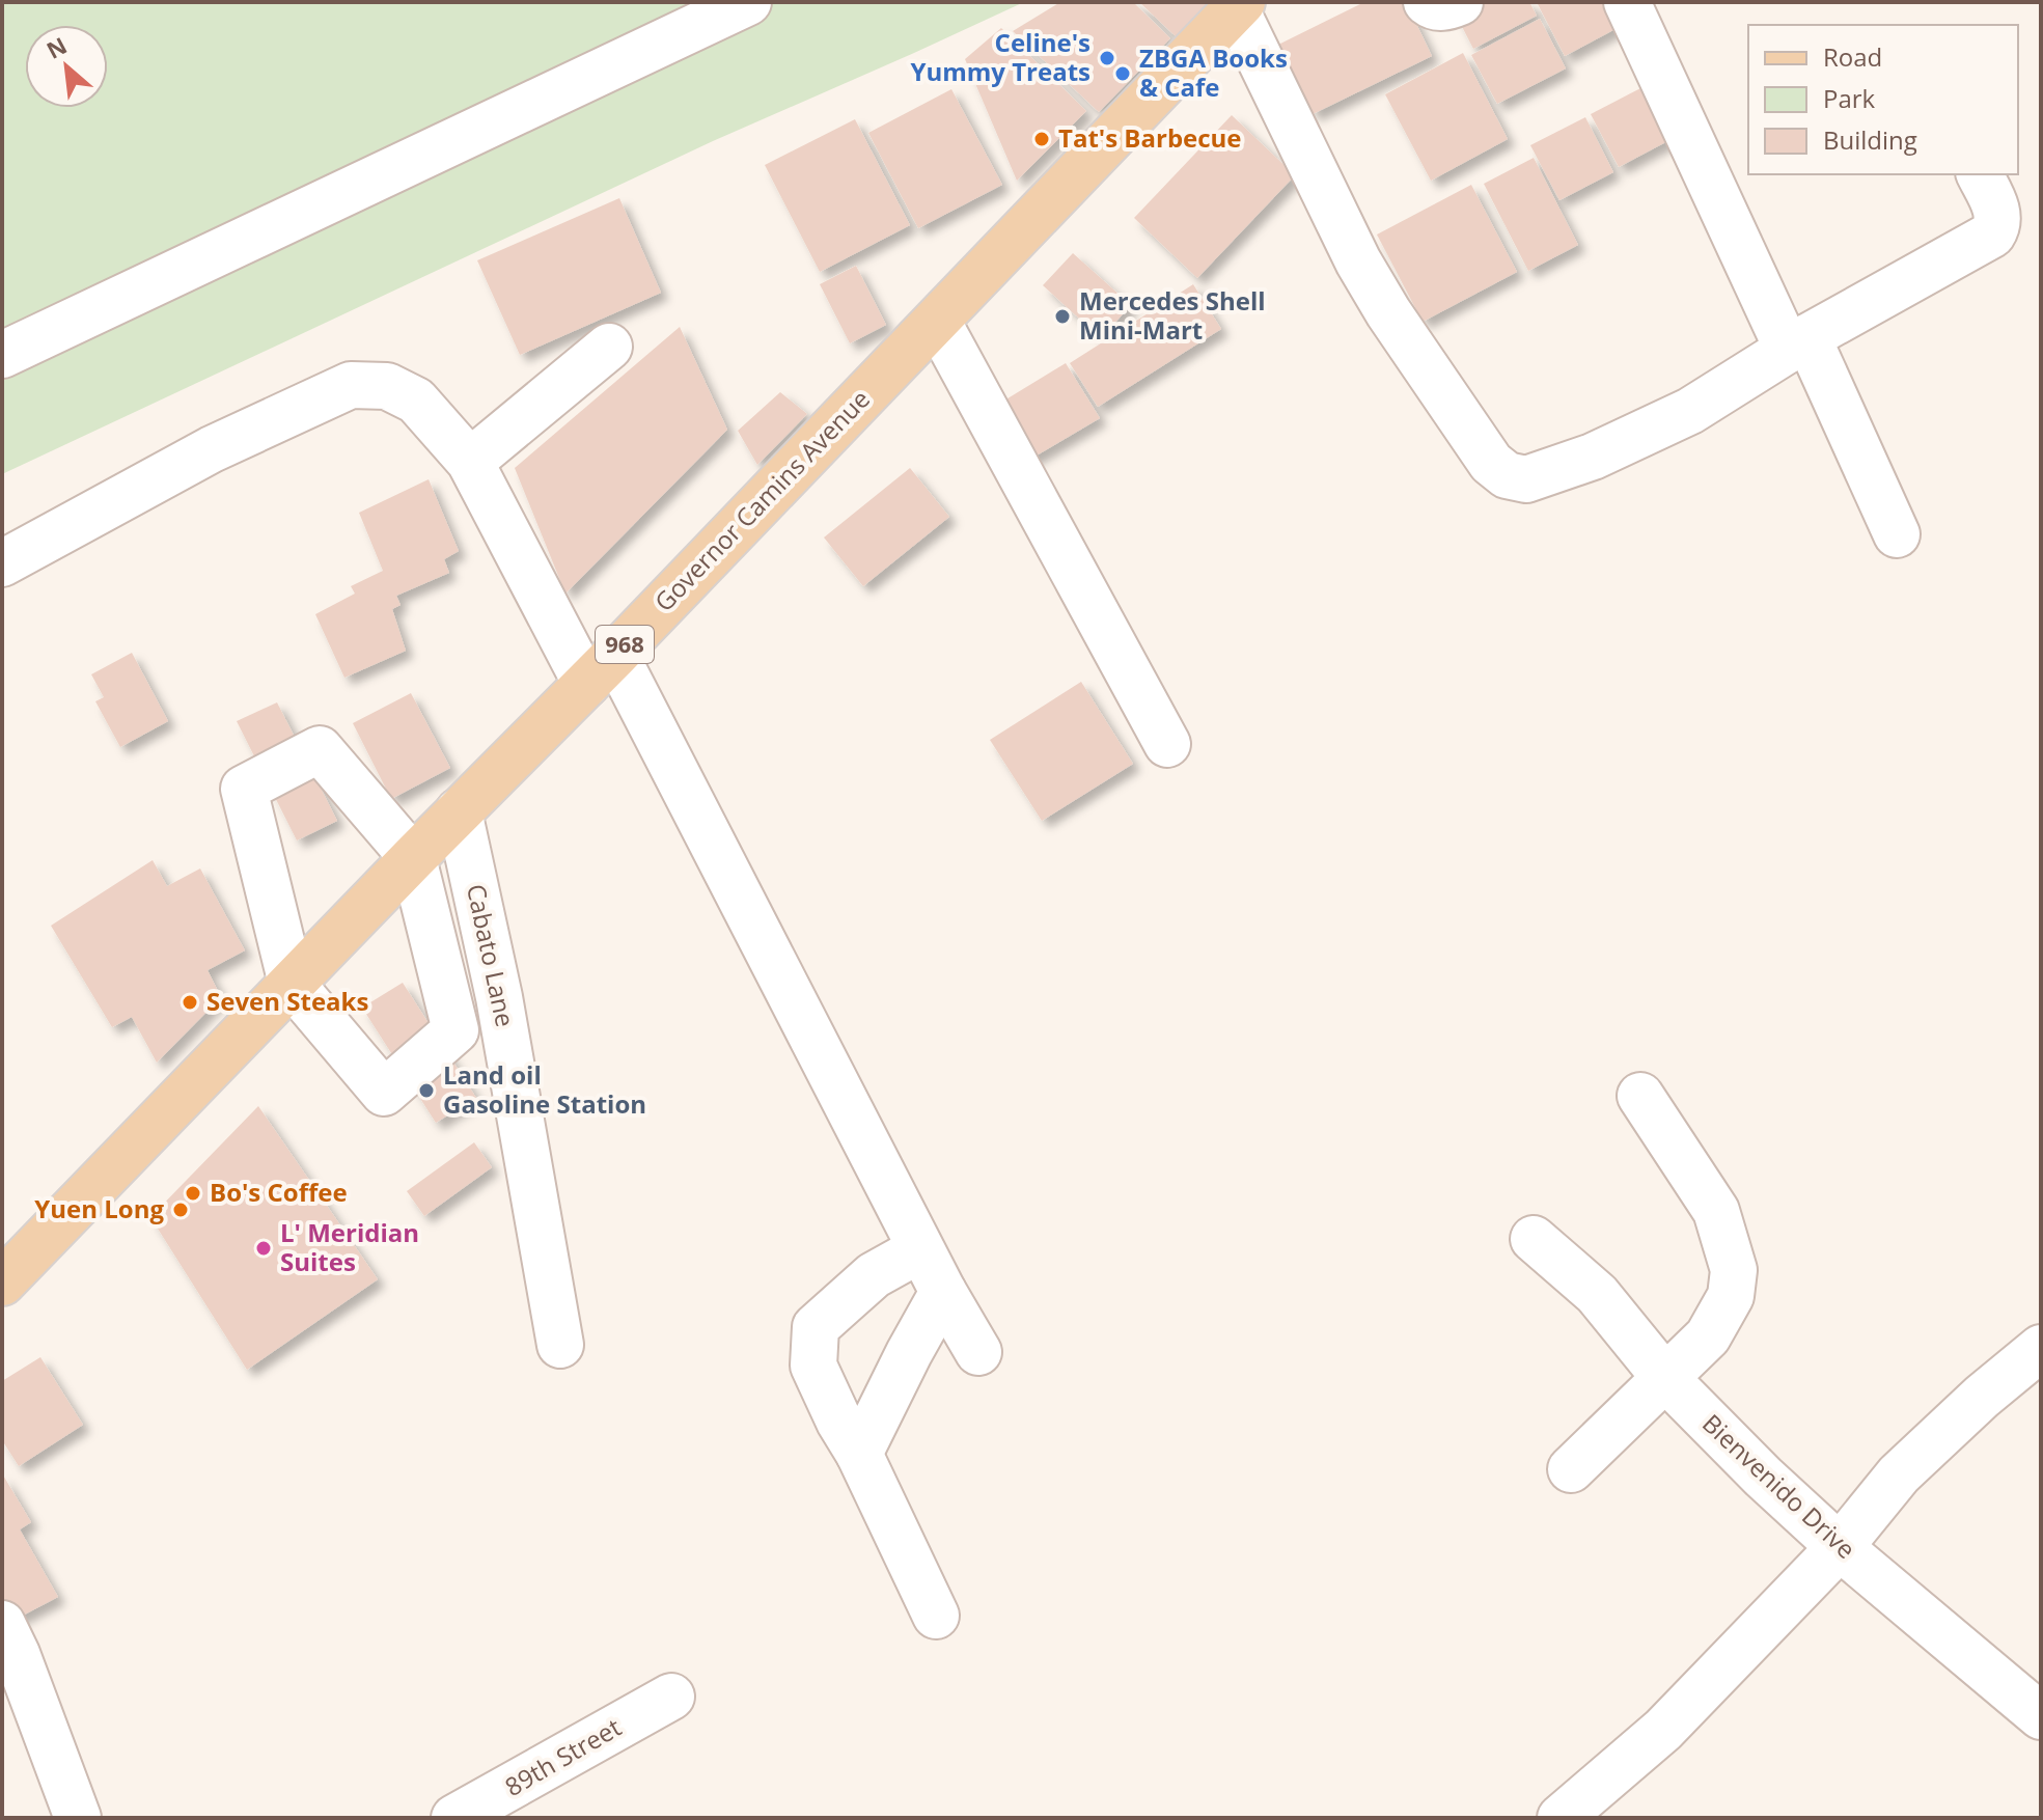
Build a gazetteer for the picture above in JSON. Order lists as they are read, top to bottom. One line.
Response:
{"streets":{"main road":["Governor Camins Avenue","968"],"street":["Cabato Lane","Bienvenido Drive","89th Street"]},"crossings":[["Governor Camins Avenue","Cabato Lane"]],"places":["Celine's Yummy Treats","ZBGA Books & Cafe","Tat's Barbecue","Mercedes Shell Mini-Mart","Seven Steaks","Land oil Gasoline Station","Bo's Coffee","Yuen Long","L' Meridian Suites"],"legend":["Road","Park","Building"],"north":"top left"}
